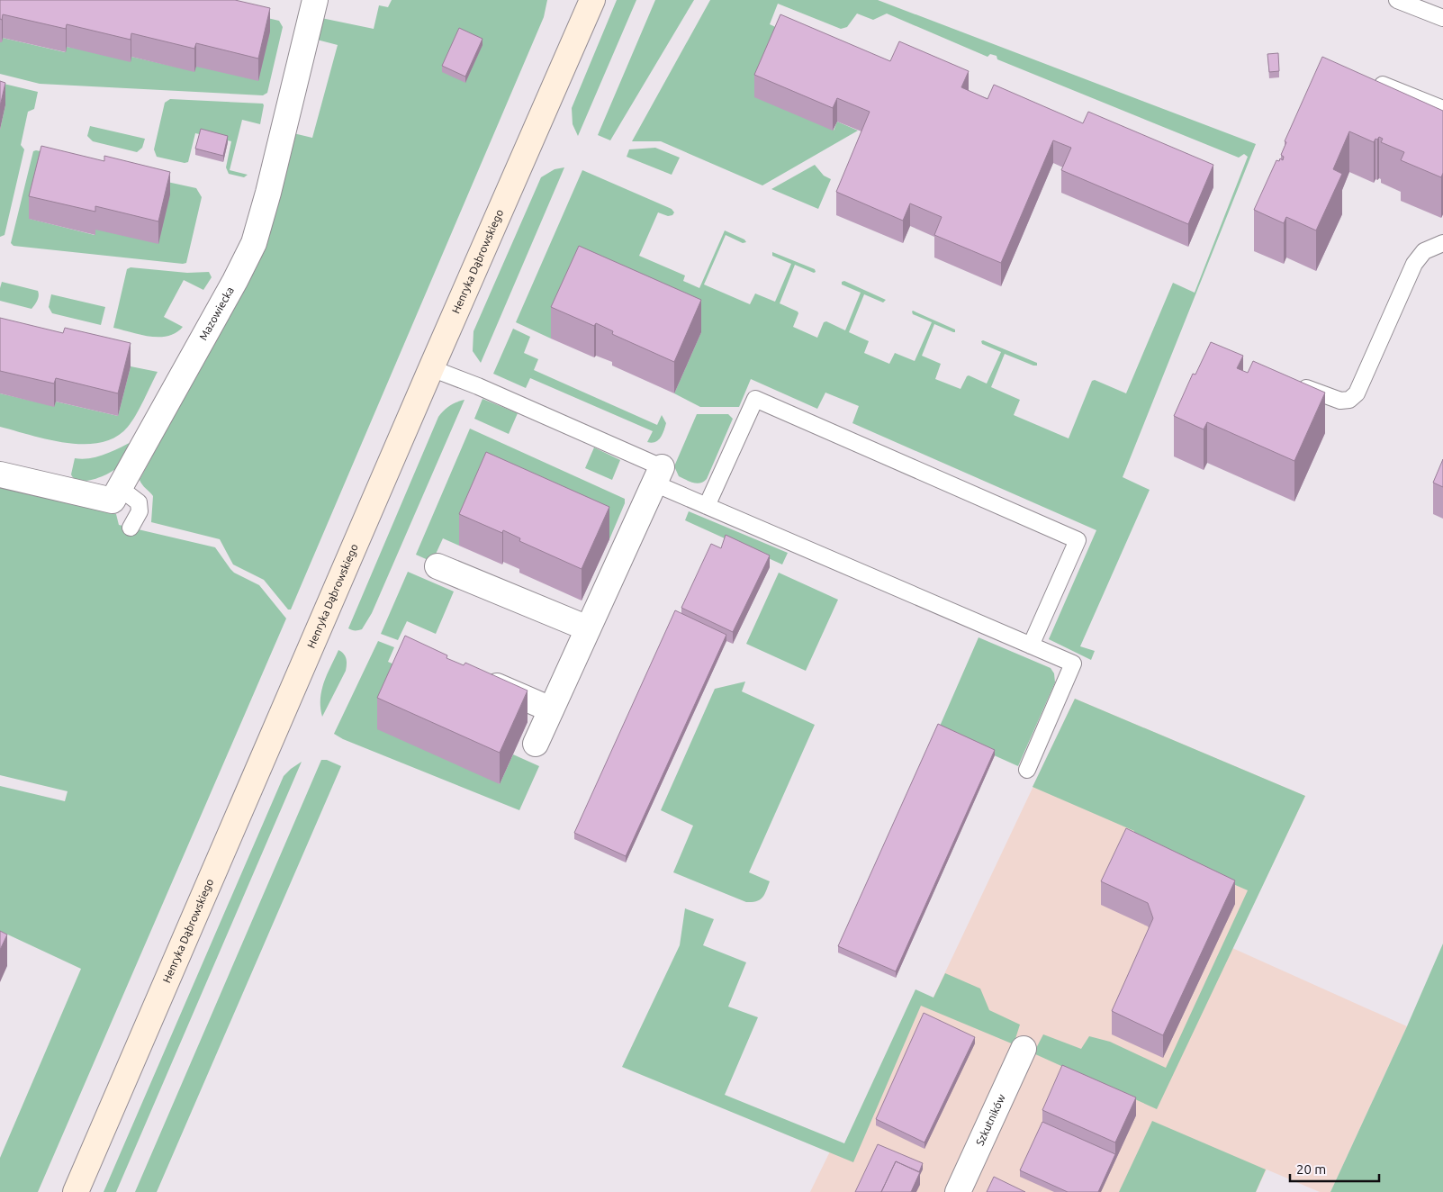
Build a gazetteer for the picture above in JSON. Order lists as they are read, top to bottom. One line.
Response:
{"streets":{"street":["Henryka Dąbrowskiego","Mazowiecka","Szkutników"]},"scale_bar":"20 m"}
